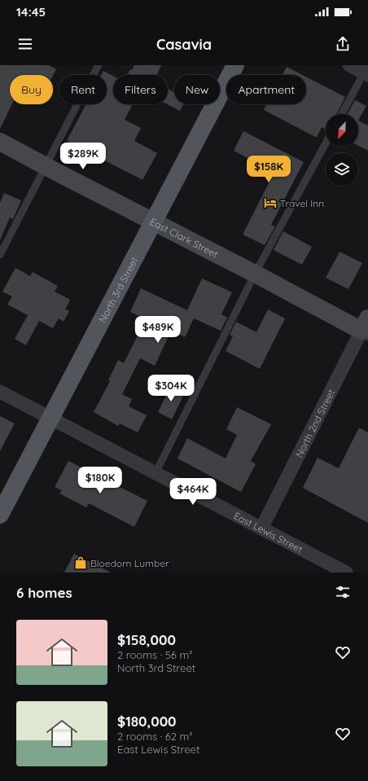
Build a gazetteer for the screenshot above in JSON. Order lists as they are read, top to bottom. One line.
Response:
{"streets":{"main road":["North 3rd Street"],"street":["East Clark Street","North 2nd Street","East Lewis Street"]},"crossings":[["East Clark Street","North 3rd Street"],["East Clark Street","North 2nd Street"],["North 3rd Street","East Lewis Street"],["North 2nd Street","East Lewis Street"]],"places":{"hotel":["Travel Inn"],"shop":["Bloedorn Lumber"]},"north":"bottom left","page":{"status":"14:45","header":"Casavia","chip":["Buy","Rent","Filters","New","Apartment"],"price":["$289K","$158K","$489K","$304K","$180K","$464K"],"heading":"6 homes","list":[{"name":"$158,000","note":"2 rooms · 56 m² · North 3rd Street"},{"name":"$180,000","note":"2 rooms · 62 m² · East Lewis Street"}]}}
